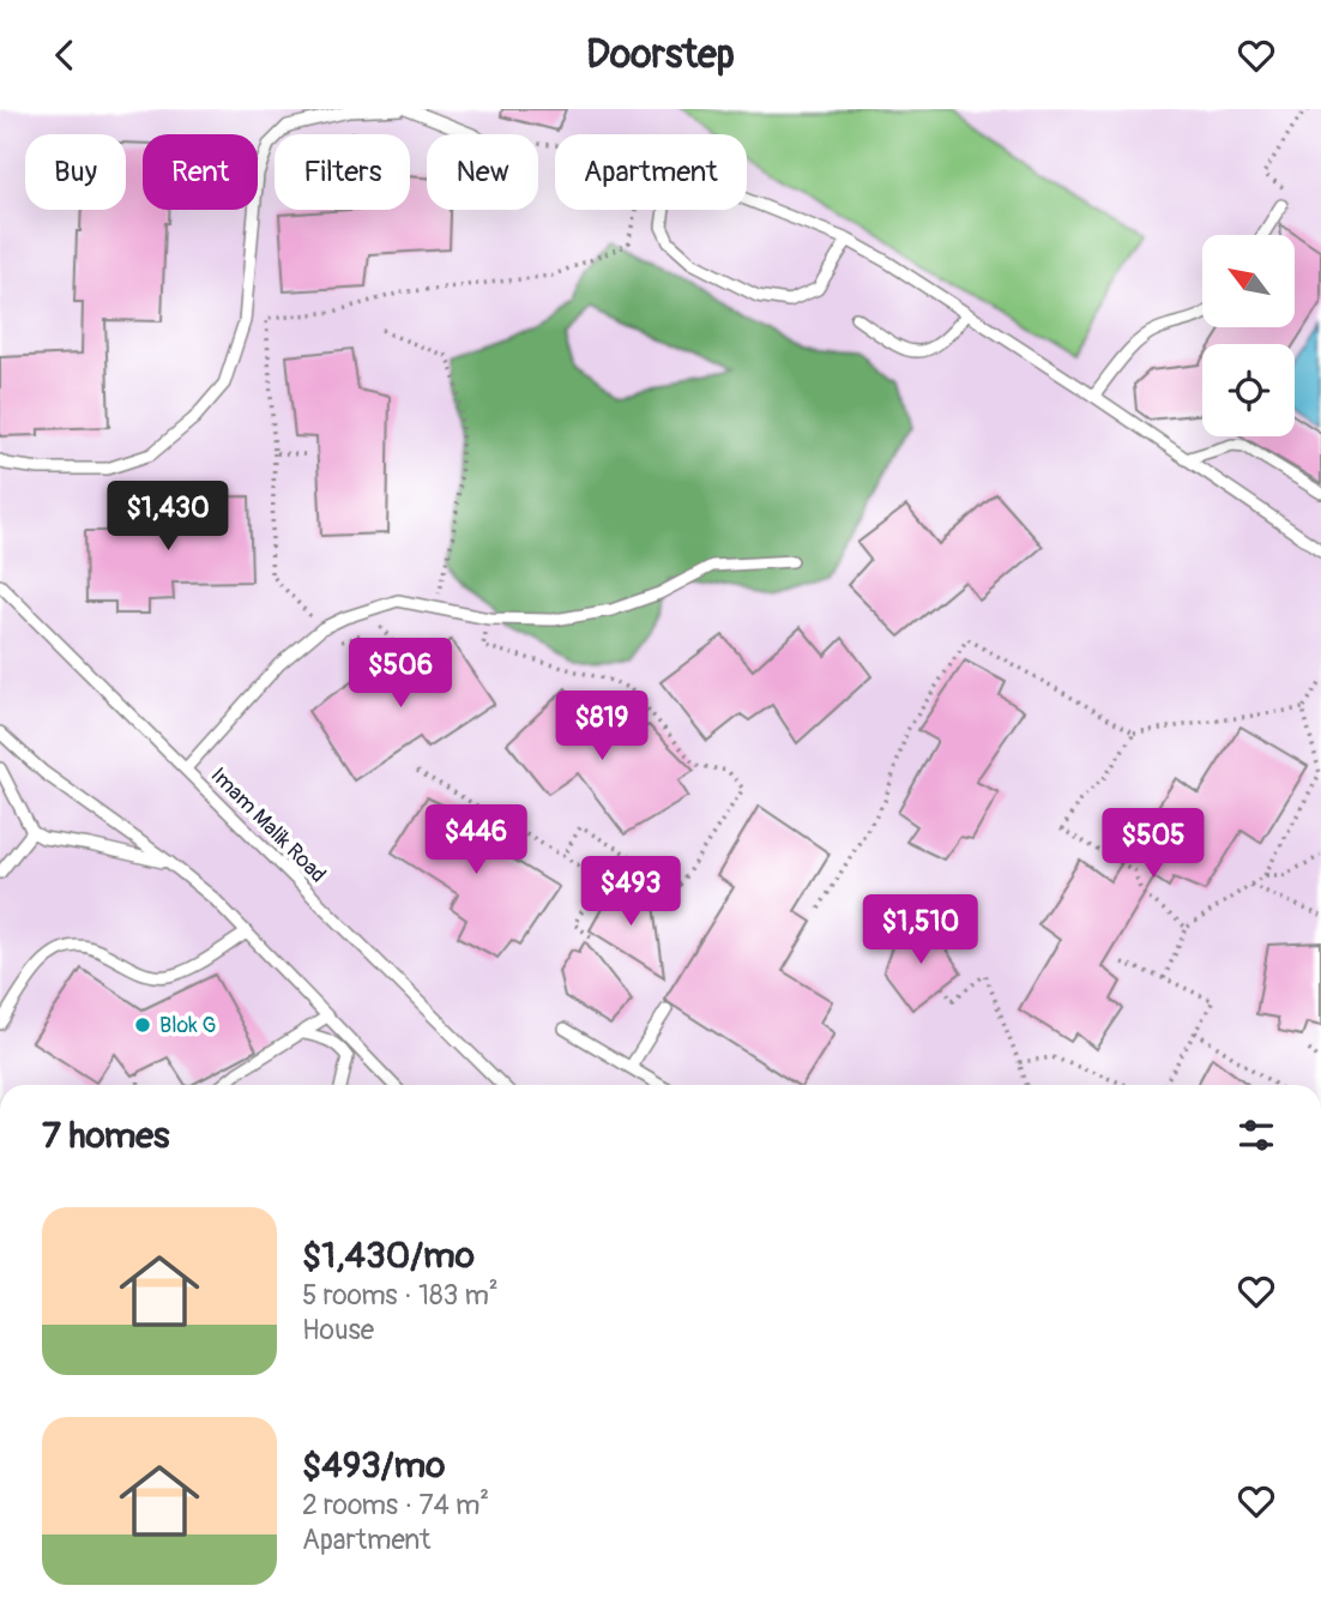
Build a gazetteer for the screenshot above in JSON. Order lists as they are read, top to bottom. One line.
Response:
{"streets":{"lane":["Imam Malik Road"]},"places":["Blok G"],"north":"top left","page":{"header":"Doorstep","chip":["Buy","Rent","Filters","New","Apartment"],"price":["$1,430","$506","$819","$446","$505","$493","$1,510"],"heading":"7 homes","list":[{"name":"$1,430/mo","note":"5 rooms · 183 m² · House"},{"name":"$493/mo","note":"2 rooms · 74 m² · Apartment"}]}}
